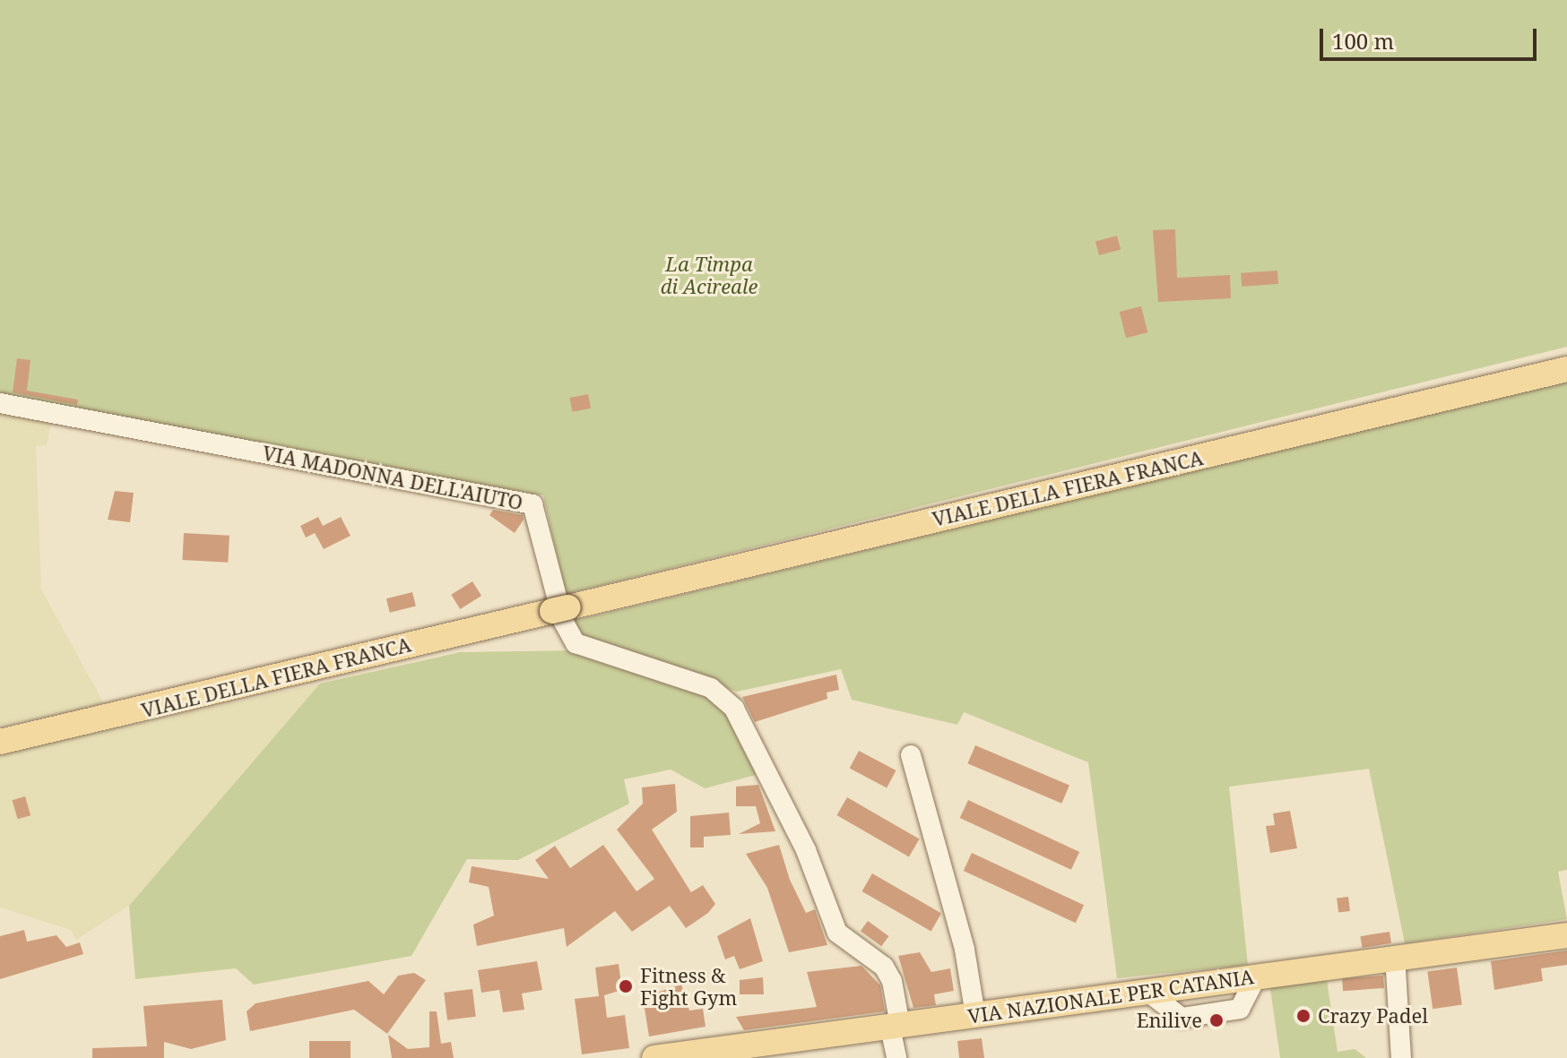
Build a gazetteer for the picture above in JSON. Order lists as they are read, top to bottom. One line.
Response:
{"streets":{"main road":["VIALE DELLA FIERA FRANCA","VIA NAZIONALE PER CATANIA"],"street":["VIA MADONNA DELL'AIUTO"]},"crossings":[["VIA MADONNA DELL'AIUTO","VIA NAZIONALE PER CATANIA"]],"parks":["La Timpa di Acireale"],"places":["Fitness & Fight Gym","Crazy Padel","Enilive"],"scale_bar":"100 m"}
